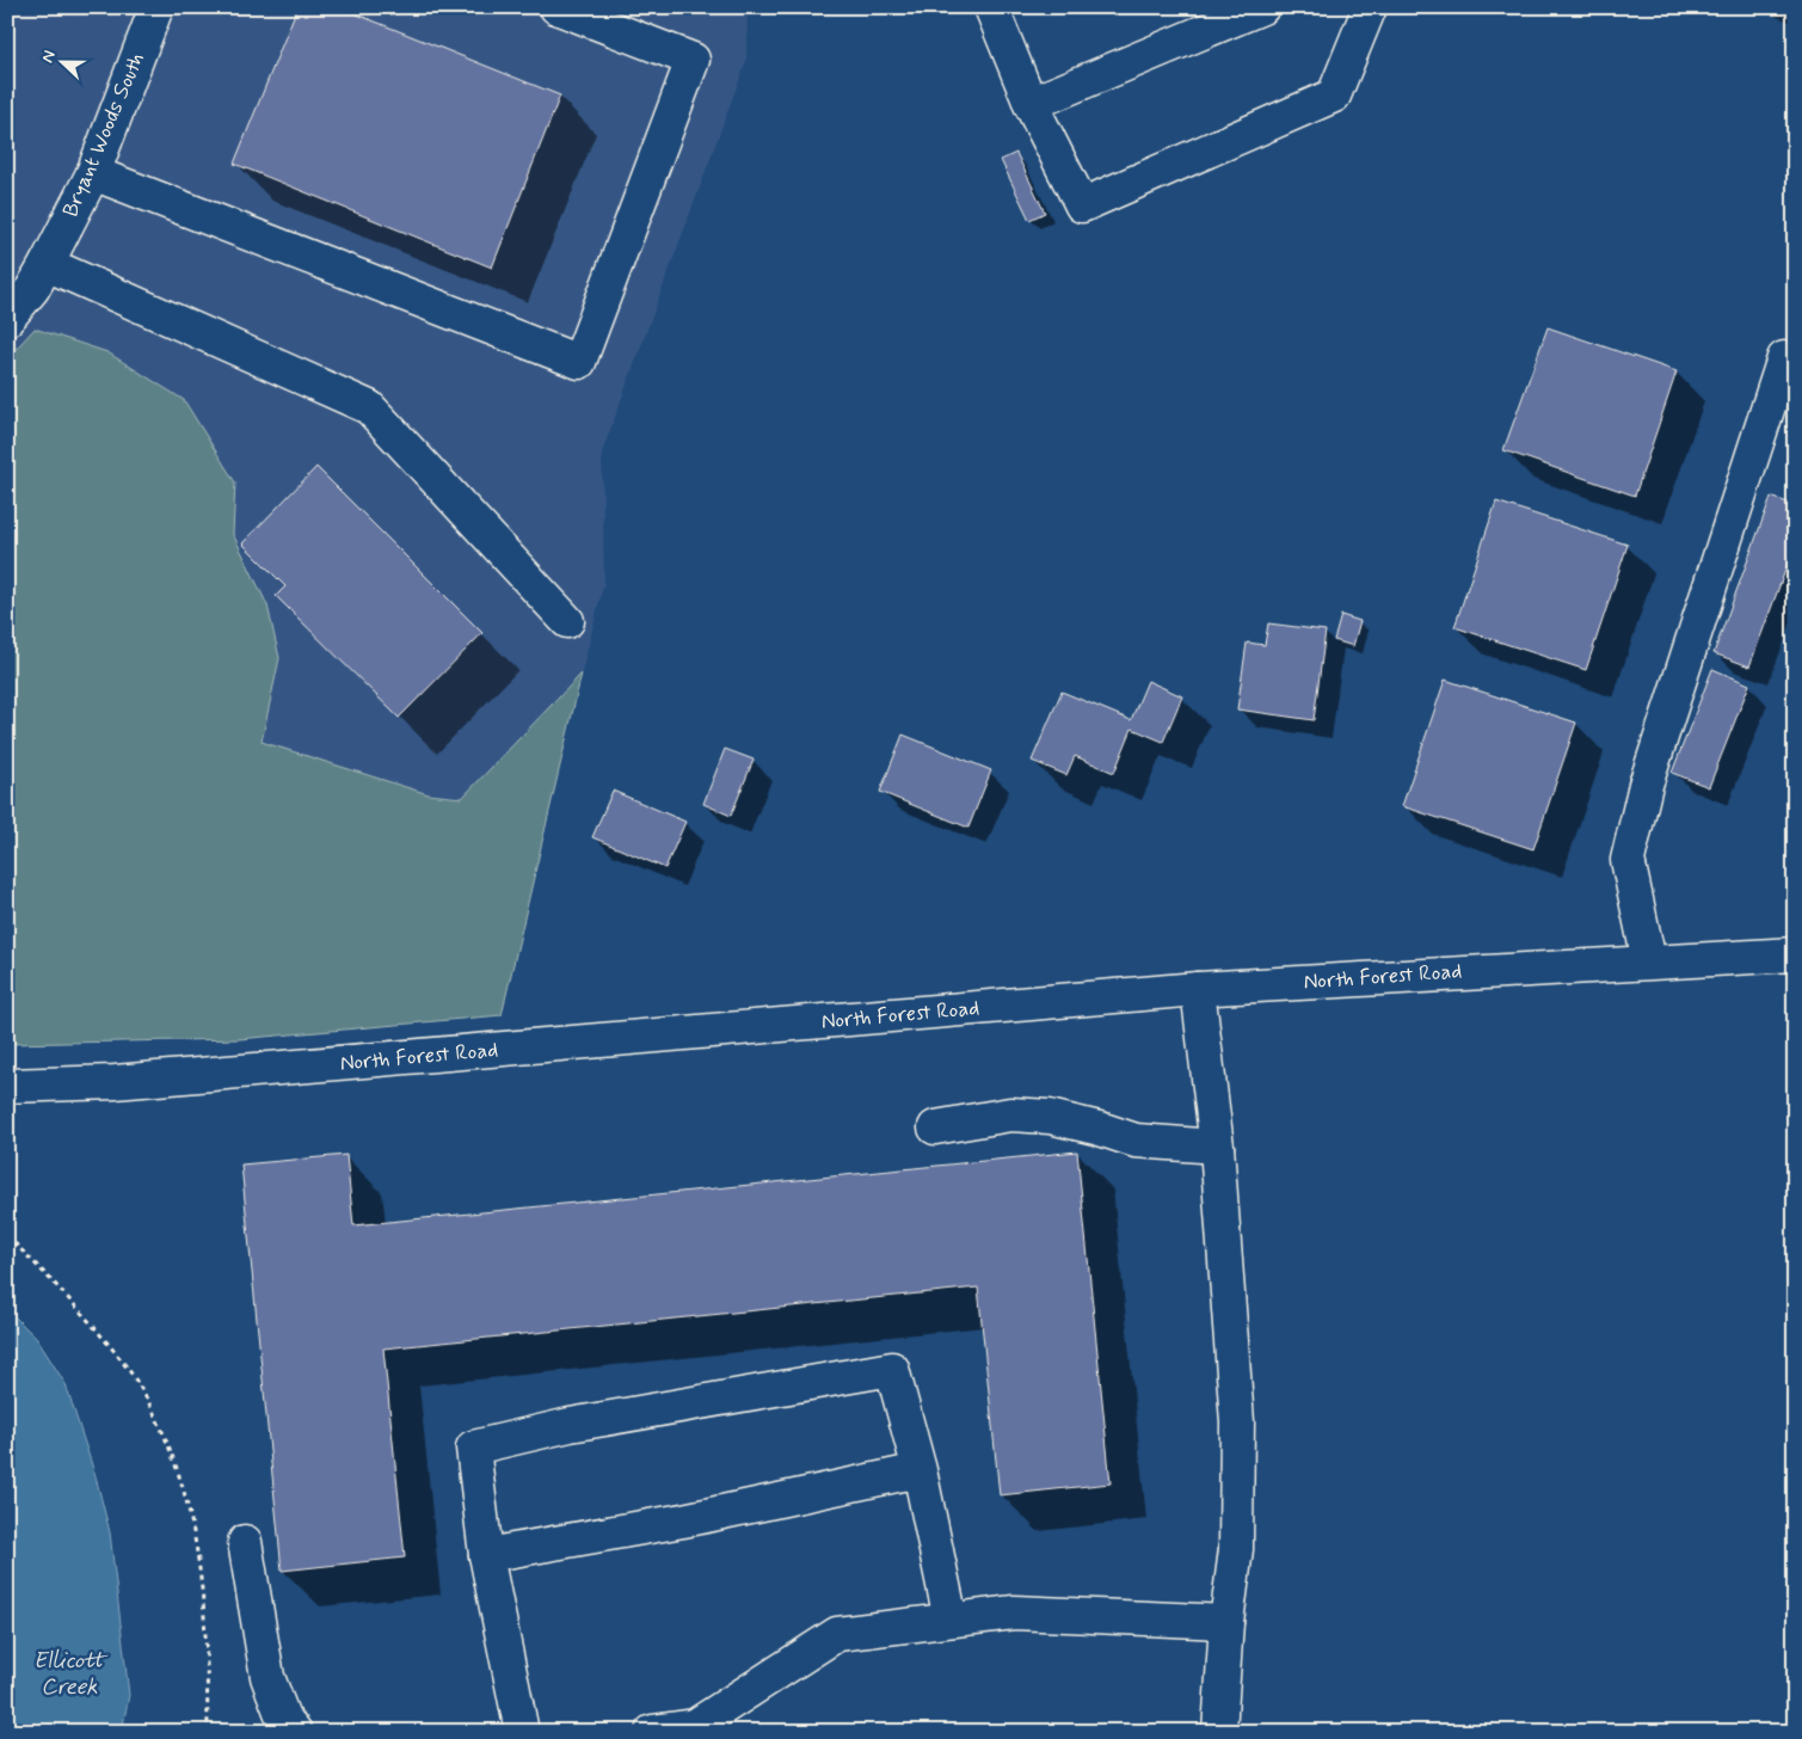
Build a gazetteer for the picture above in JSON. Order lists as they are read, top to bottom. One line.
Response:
{"streets":{"street":["Bryant Woods South","North Forest Road"]},"water":["Ellicott Creek"],"north":"left"}
